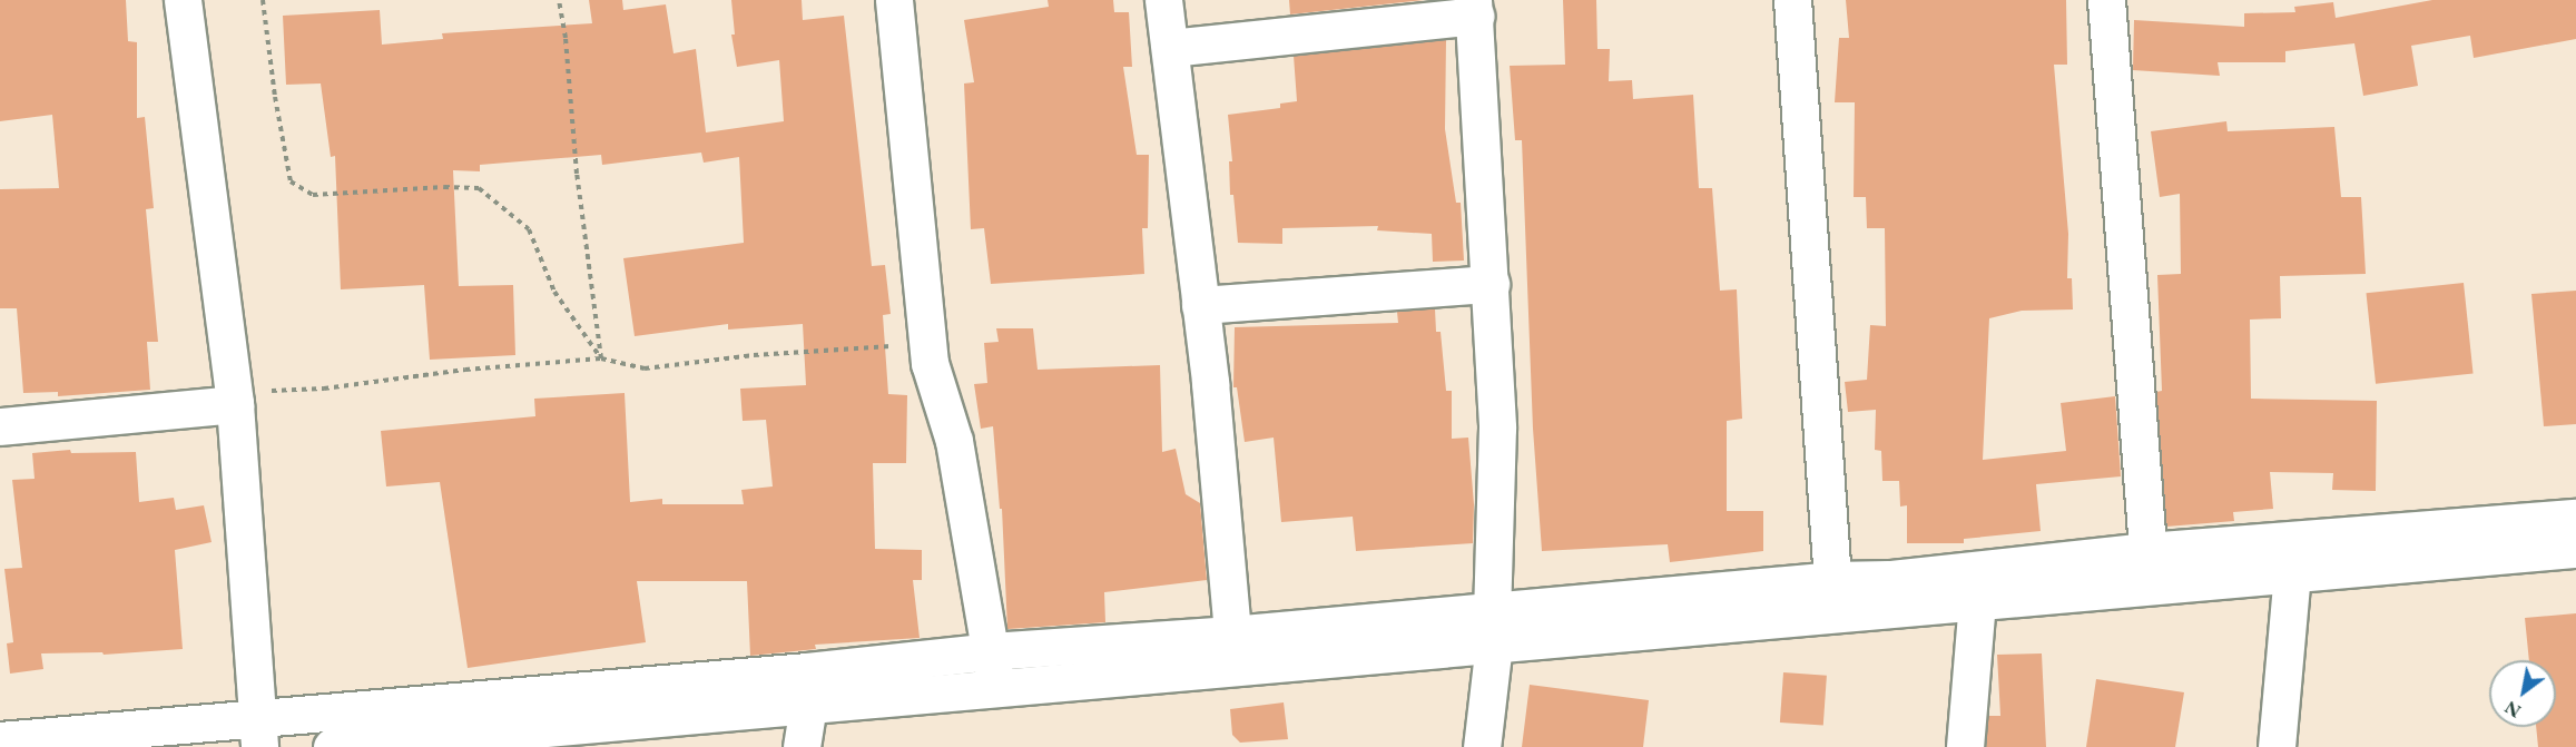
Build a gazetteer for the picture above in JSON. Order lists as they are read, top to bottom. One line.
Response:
{"north":"bottom left"}
